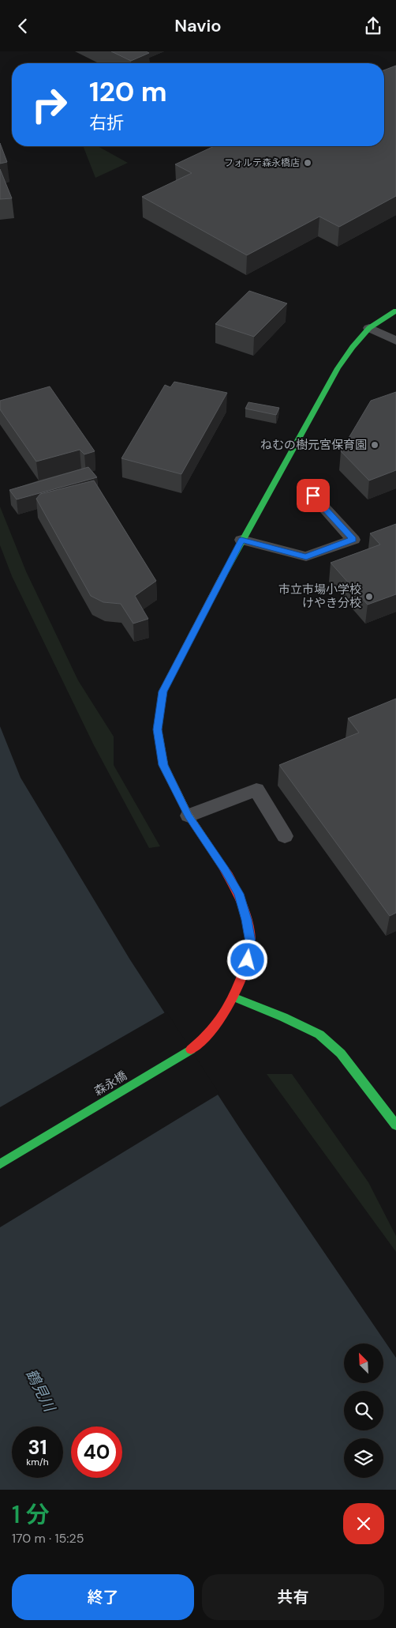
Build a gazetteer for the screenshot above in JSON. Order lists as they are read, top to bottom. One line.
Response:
{"streets":{"street":["森永橋"]},"water":["鶴見川"],"places":["フォルテ森永橋店","ねむの樹元宮保育園","市立市場小学校 けやき分校"],"north":"top left","page":{"header":"Navio","turn":["120 m","右折"],"speed":"31 km/h","limit":"40","heading":["1 分","170 m · 15:25"],"buttons":["終了","共有"]}}
